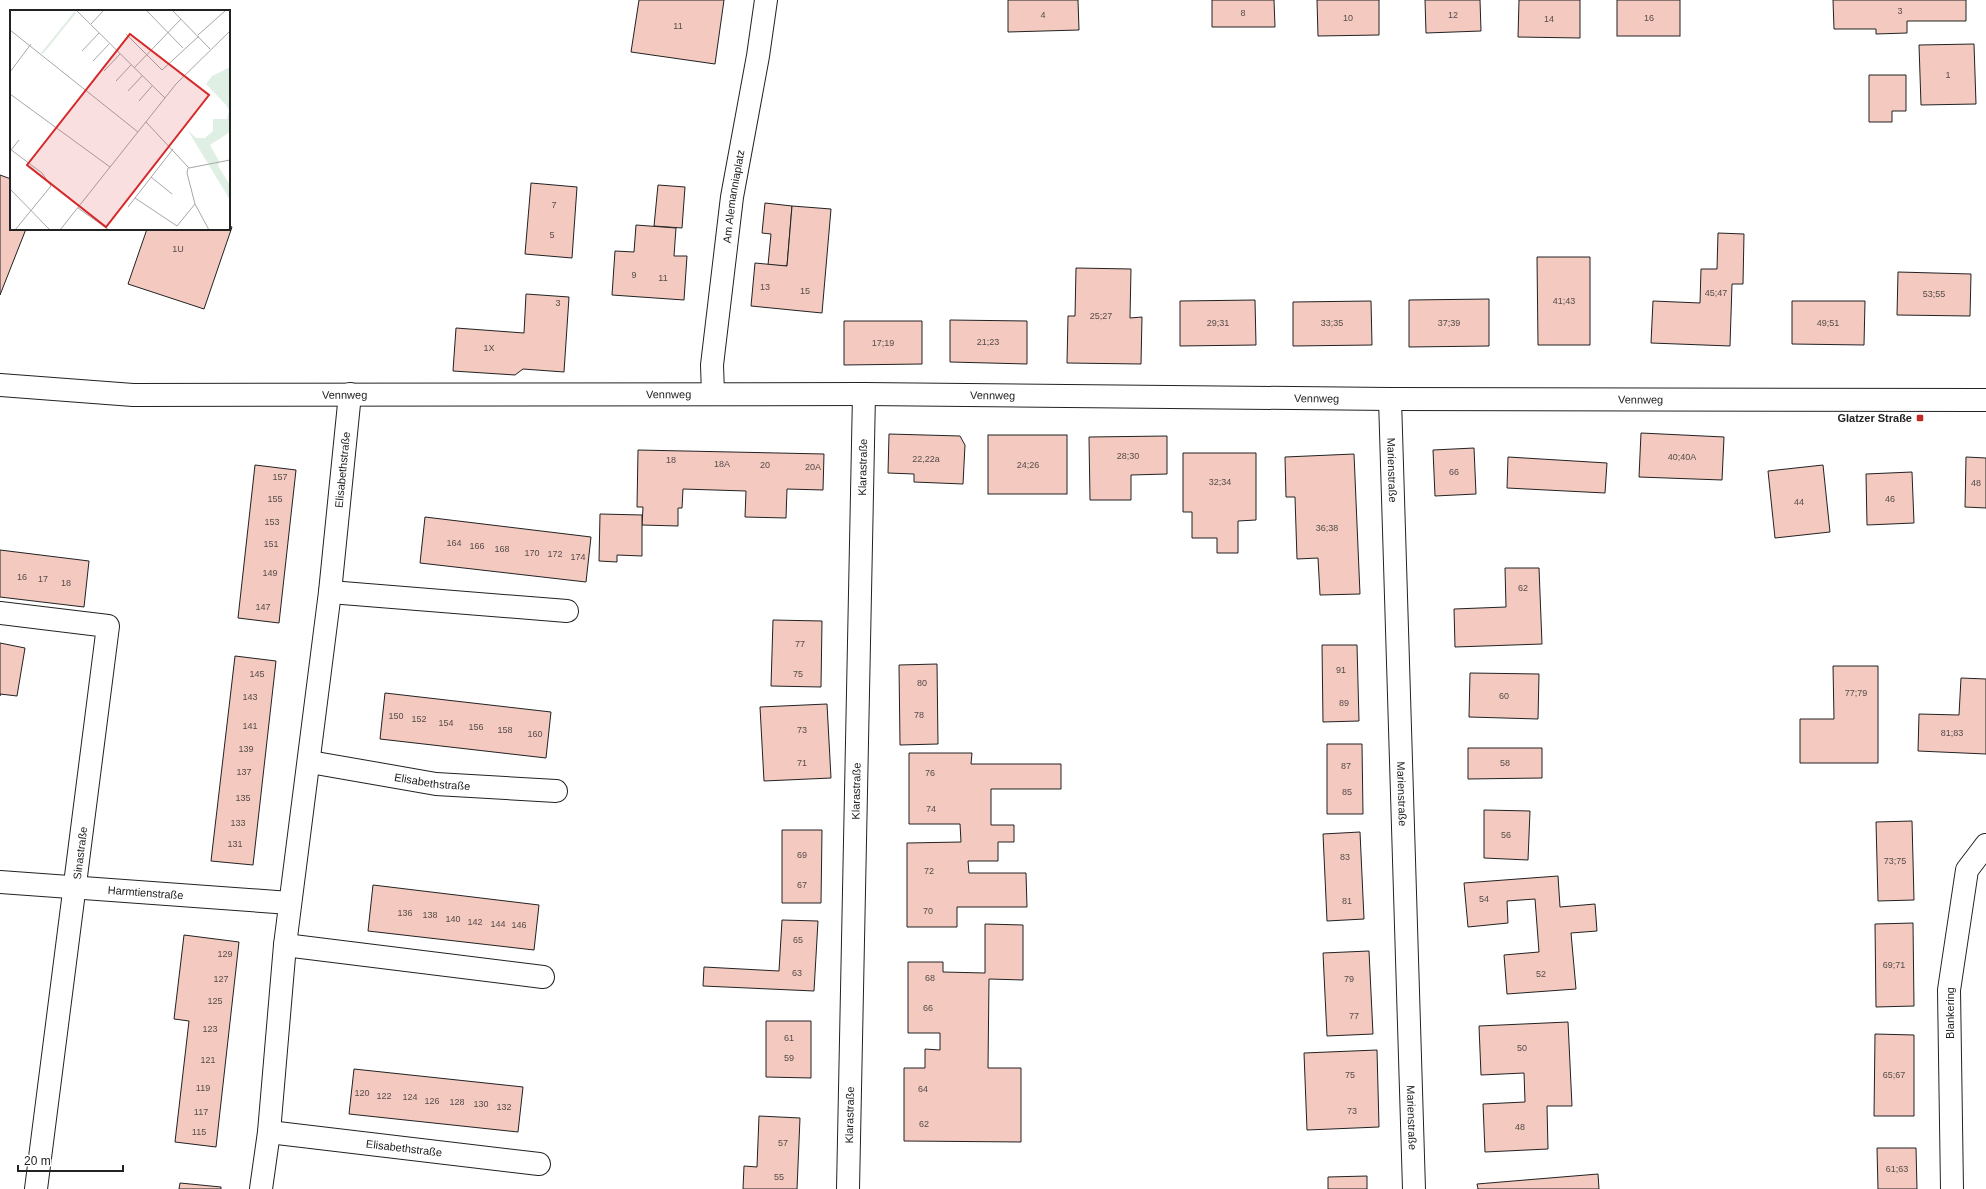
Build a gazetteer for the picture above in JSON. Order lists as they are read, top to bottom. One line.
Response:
{"streets":{"street":["Am Alemanniaplatz","Vennweg","Klarastraße","Elisabethstraße","Marienstraße","Sinastraße","Harmtienstraße","Blankering"]},"crossings":[["Am Alemanniaplatz","Vennweg"],["Vennweg","Klarastraße"],["Vennweg","Elisabethstraße"],["Vennweg","Marienstraße"],["Elisabethstraße","Harmtienstraße"],["Sinastraße","Harmtienstraße"]],"places":{"transit":["Glatzer Straße"]},"house_numbers":["3","8","4","12","10","16","14","11","1","7","5","1U","9","11","13","15","45;47","53;55","41;43","3","25;27","29;31","33;35","37;39","49;51","21;23","17;19","1X","28;30","40;40A","22,22a","18","18A","20","24;26","20A","66","157","32;34","48","155","46","44","153","36;38","164","151","166","168","170","172","174","149","16","17","18","62","147","77","91","145","75","80","77;79","60","143","89","78","150","152","154","141","156","158","73","81;83","160","139","71","58","87","137","76","85","135","74","133","56","131","69","83","73;75","72","67","54","81","70","136","138","140","142","144","146","65","129","69;71","63","52","68","127","79","125","66","77","123","61","50","59","121","75","65;67","119","64","120","122","124","126","128","130","132","73","117","62","48","115","57","61;63","55"],"scale_bar":"20 m"}
